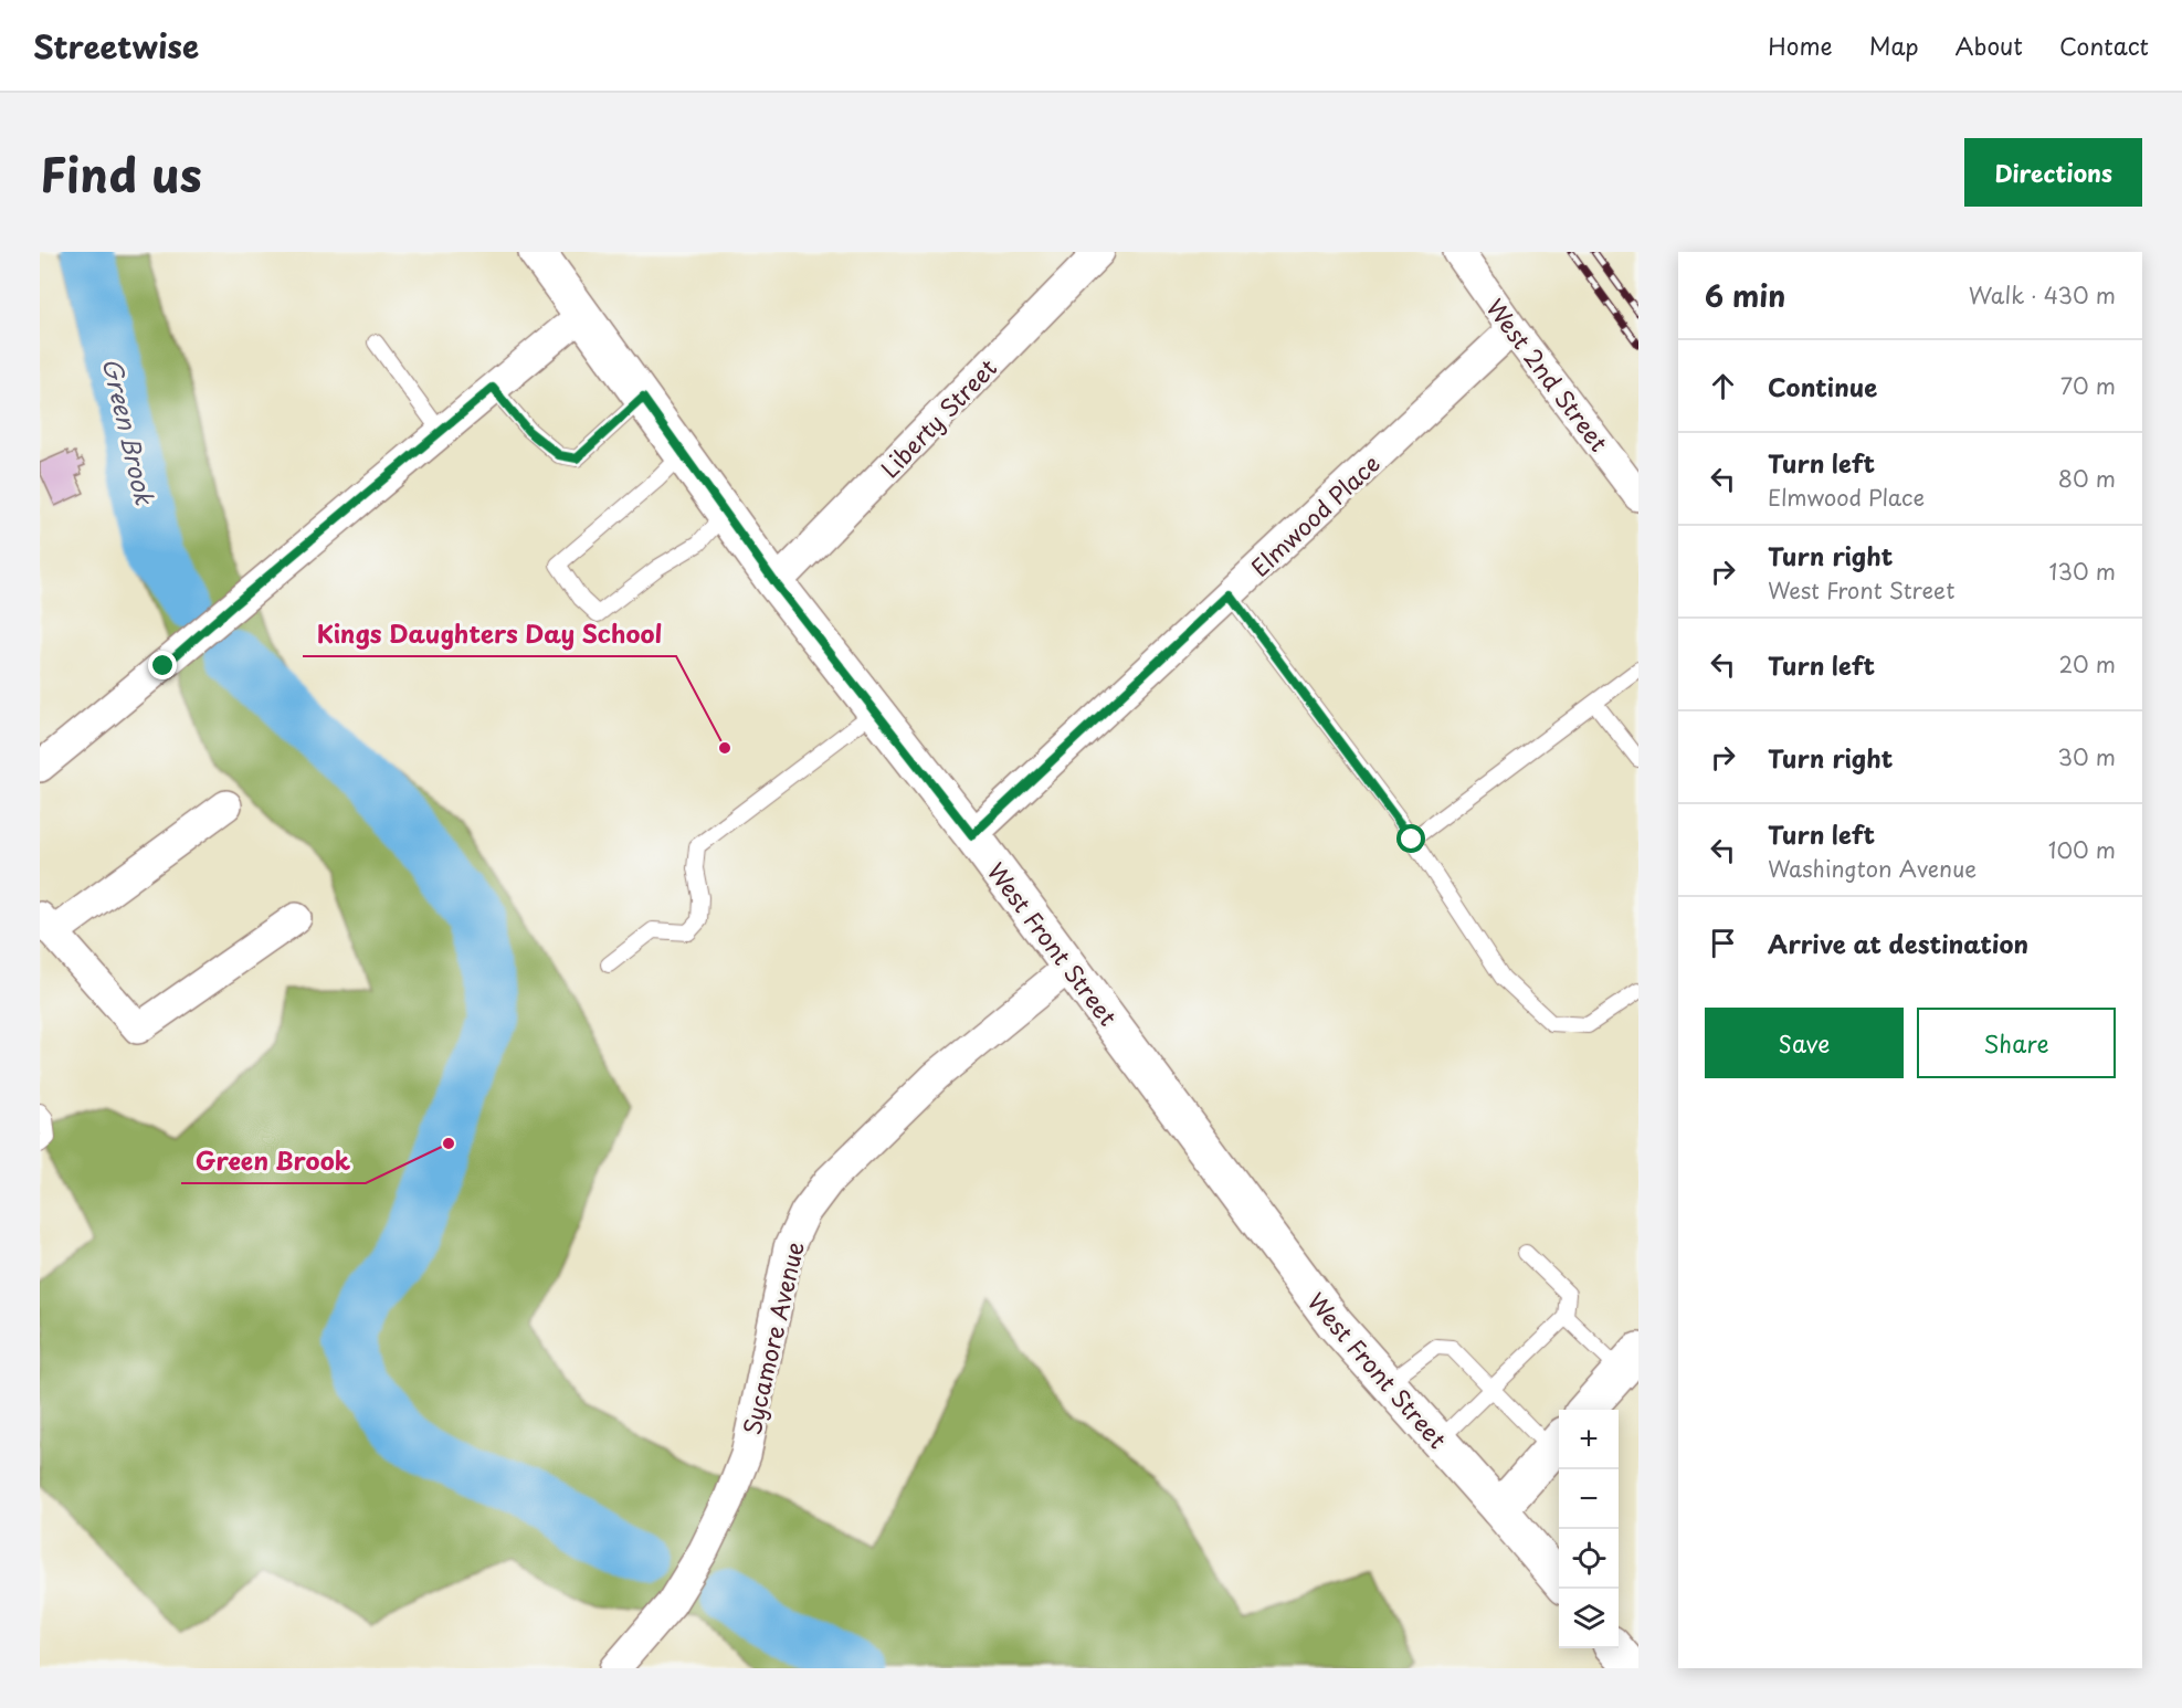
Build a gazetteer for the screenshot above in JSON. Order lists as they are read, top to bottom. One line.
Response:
{"streets":{"street":["West 2nd Street","Liberty Street","Elmwood Place","West Front Street","Sycamore Avenue"]},"crossings":[["West 2nd Street","Elmwood Place"],["Liberty Street","West Front Street"],["Elmwood Place","West Front Street"],["West Front Street","Sycamore Avenue"]],"water":["Green Brook"],"places":["Kings Daughters Day School","Green Brook"],"page":{"header":"Streetwise","nav":["Home","Map","About","Contact"],"title":"Find us","buttons":["Directions",["Save","Share"]],"heading":["6 min","Walk · 430 m"],"list":[["Continue","70 m"],["Turn left","Elmwood Place","80 m"],["Turn right","West Front Street","130 m"],["Turn left","20 m"],["Turn right","30 m"],["Turn left","Washington Avenue","100 m"],"Arrive at destination"],"map_buttons":["+","−"]}}
